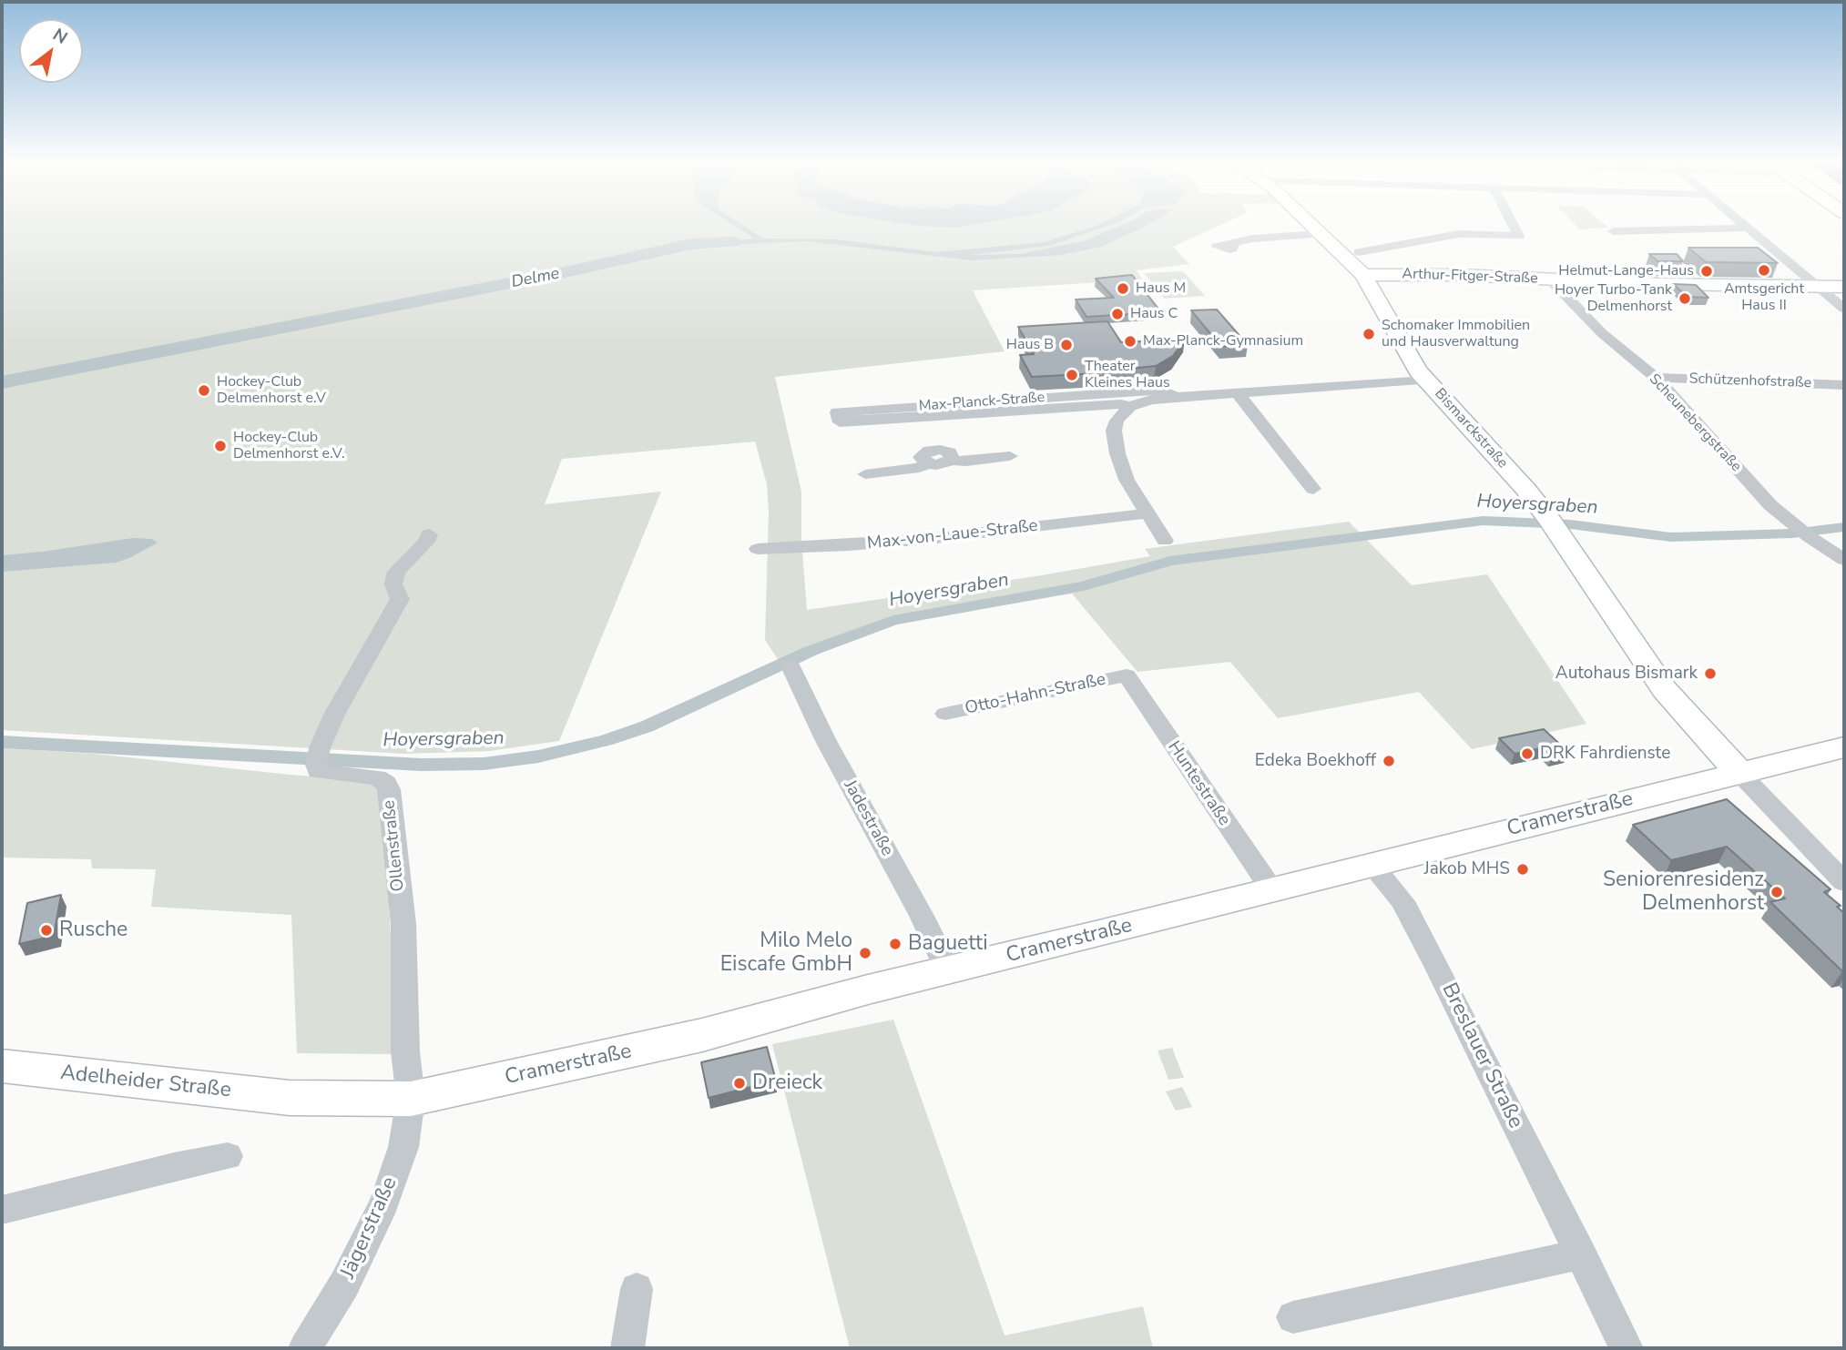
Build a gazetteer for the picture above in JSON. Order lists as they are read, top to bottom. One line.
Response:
{"streets":{"main road":["Arthur-Fitger-Straße","Bismarckstraße","Cramerstraße","Adelheider Straße"],"street":["Schützenhofstraße","Max-Planck-Straße","Scheunebergstraße","Max-von-Laue-Straße","Otto-Hahn-Straße","Huntestraße","Jadestraße","Ollenstraße","Breslauer Straße","Jägerstraße"]},"crossings":[["Arthur-Fitger-Straße","Scheunebergstraße"],["Arthur-Fitger-Straße","Bismarckstraße"],["Schützenhofstraße","Scheunebergstraße"],["Max-Planck-Straße","Bismarckstraße"],["Bismarckstraße","Cramerstraße"],["Otto-Hahn-Straße","Huntestraße"],["Huntestraße","Cramerstraße"],["Cramerstraße","Jadestraße"],["Cramerstraße","Ollenstraße"],["Cramerstraße","Breslauer Straße"],["Cramerstraße","Adelheider Straße"],["Cramerstraße","Jägerstraße"],["Ollenstraße","Jägerstraße"]],"water":["Delme","Hoyersgraben"],"places":["Amtsgericht Haus II","Helmut-Lange-Haus","Haus M","Hoyer Turbo-Tank Delmenhorst","Haus C","Schomaker Immobilien und Hausverwaltung","Max-Planck-Gymnasium","Haus B","Theater Kleines Haus","Hockey-Club Delmenhorst e.V","Hockey-Club Delmenhorst e.V.","Autohaus Bismark","DRK Fahrdienste","Edeka Boekhoff","Jakob MHS","Seniorenresidenz Delmenhorst","Rusche","Baguetti","Milo Melo Eiscafe GmbH","Dreieck"],"north":"top right"}
